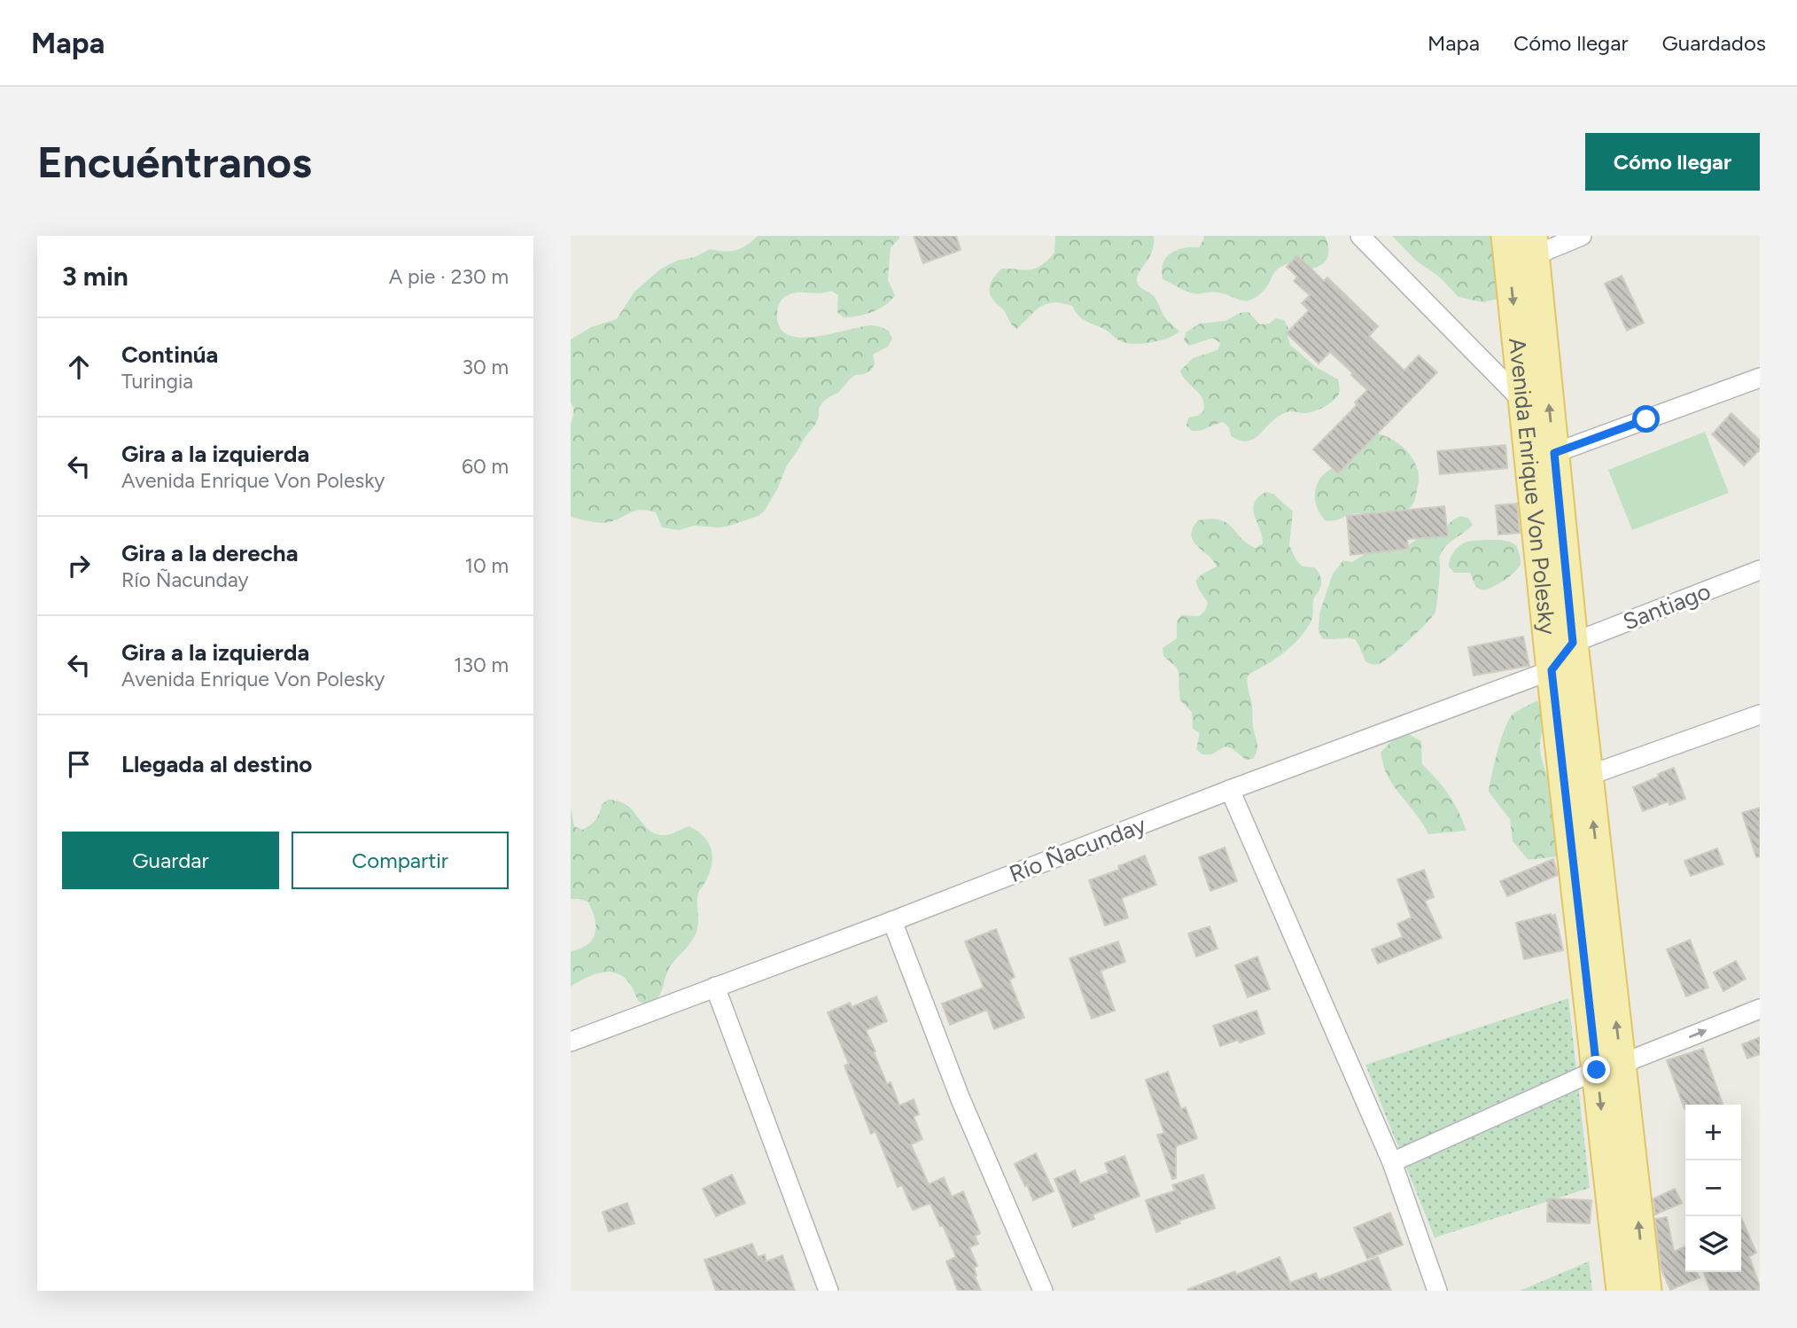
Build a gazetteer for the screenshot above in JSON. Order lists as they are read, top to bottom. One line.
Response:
{"streets":{"main road":["Avenida Enrique Von Polesky"],"street":["Santiago","Río Ñacunday"]},"crossings":[["Avenida Enrique Von Polesky","Santiago"],["Avenida Enrique Von Polesky","Río Ñacunday"]],"page":{"header":"Mapa","nav":["Mapa","Cómo llegar","Guardados"],"buttons":["Cómo llegar",["Guardar","Compartir"]],"title":"Encuéntranos","heading":["3 min","A pie · 230 m"],"list":[["Continúa","Turingia","30 m"],["Gira a la izquierda","Avenida Enrique Von Polesky","60 m"],["Gira a la derecha","Río Ñacunday","10 m"],["Gira a la izquierda","Avenida Enrique Von Polesky","130 m"],"Llegada al destino"],"map_buttons":["+","−"]}}
